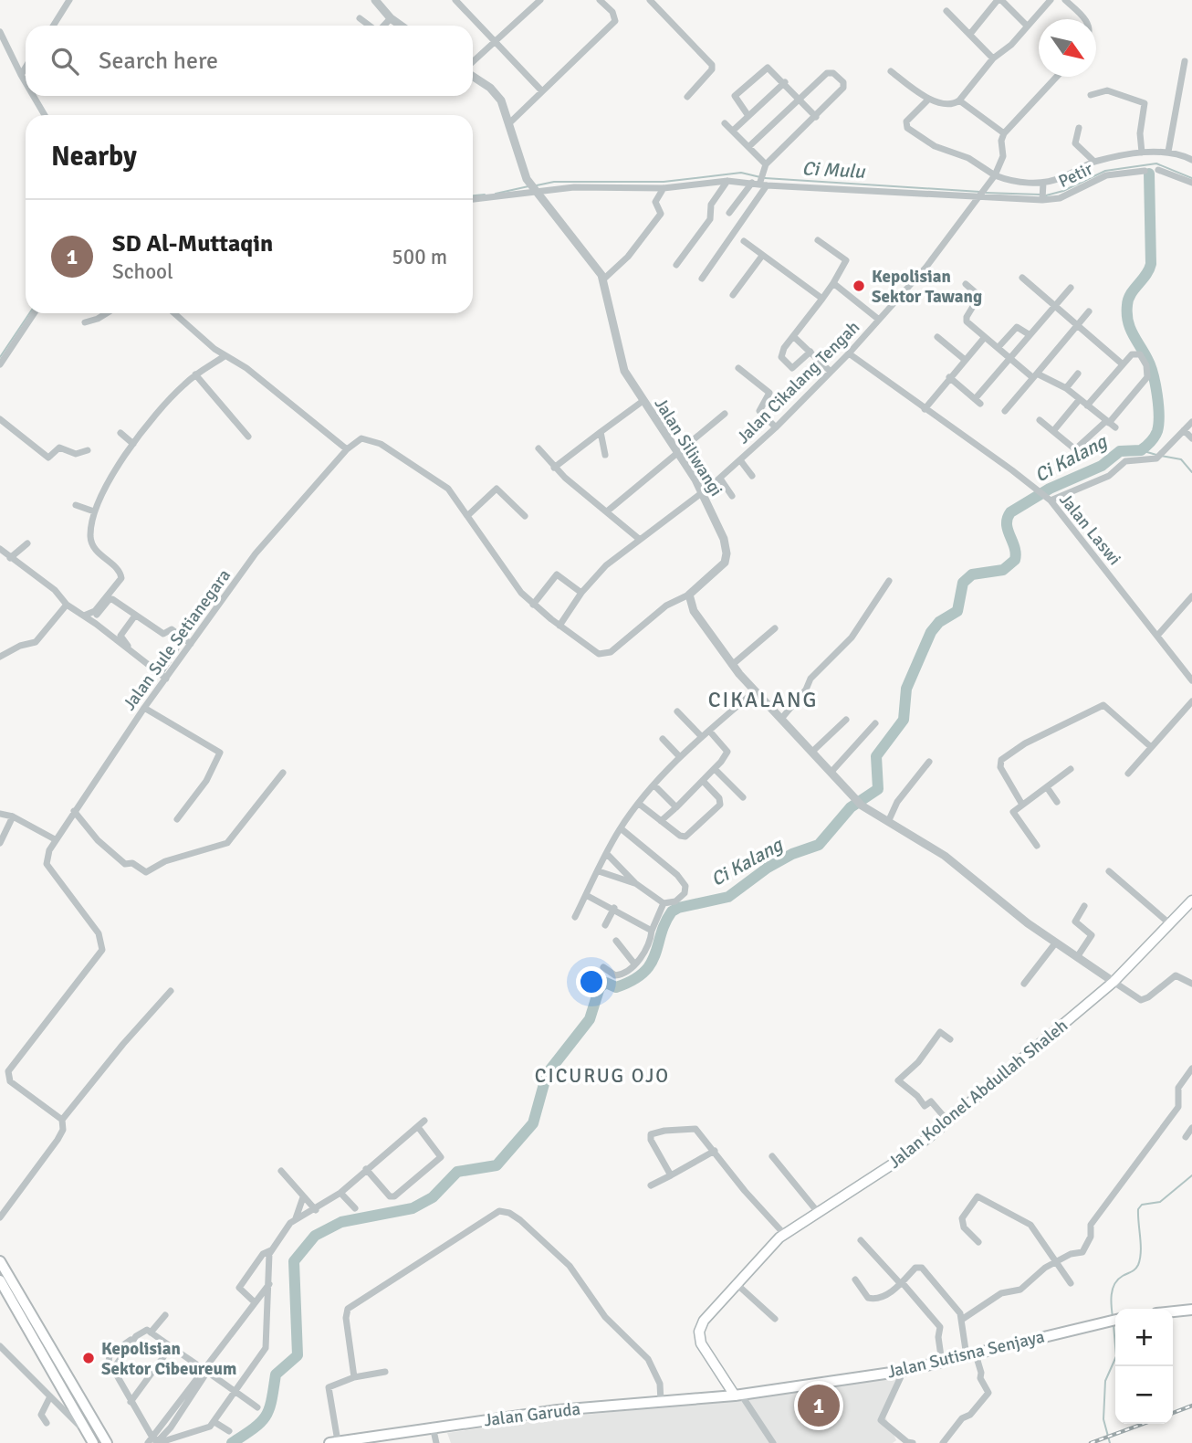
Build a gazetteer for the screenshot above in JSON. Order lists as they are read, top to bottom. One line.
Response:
{"streets":{"main road":["Jalan Kolonel Abdullah Shaleh","Jalan Sutisna Senjaya","Jalan Garuda"],"street":["Petir","Jalan Cikalang Tengah","Jalan Siliwangi","Jalan Laswi","Jalan Sule Setianegara"]},"crossings":[["Petir","Jalan Cikalang Tengah"],["Petir","Jalan Siliwangi"],["Jalan Cikalang Tengah","Jalan Siliwangi"],["Jalan Cikalang Tengah","Jalan Laswi"],["Jalan Kolonel Abdullah Shaleh","Jalan Sutisna Senjaya"],["Jalan Kolonel Abdullah Shaleh","Jalan Garuda"],["Jalan Sutisna Senjaya","Jalan Garuda"]],"districts":["CIKALANG","CICURUG OJO"],"water":["Ci Mulu","Ci Kalang"],"places":["Kepolisian Sektor Tawang","Kepolisian Sektor Cibeureum"],"north":"bottom right","page":{"search":"Search here","heading":"Nearby","list":[{"mark":"1","name":"SD Al-Muttaqin","note":"School","value":"500 m"}],"map_buttons":["+","−"],"pins":"1"}}
